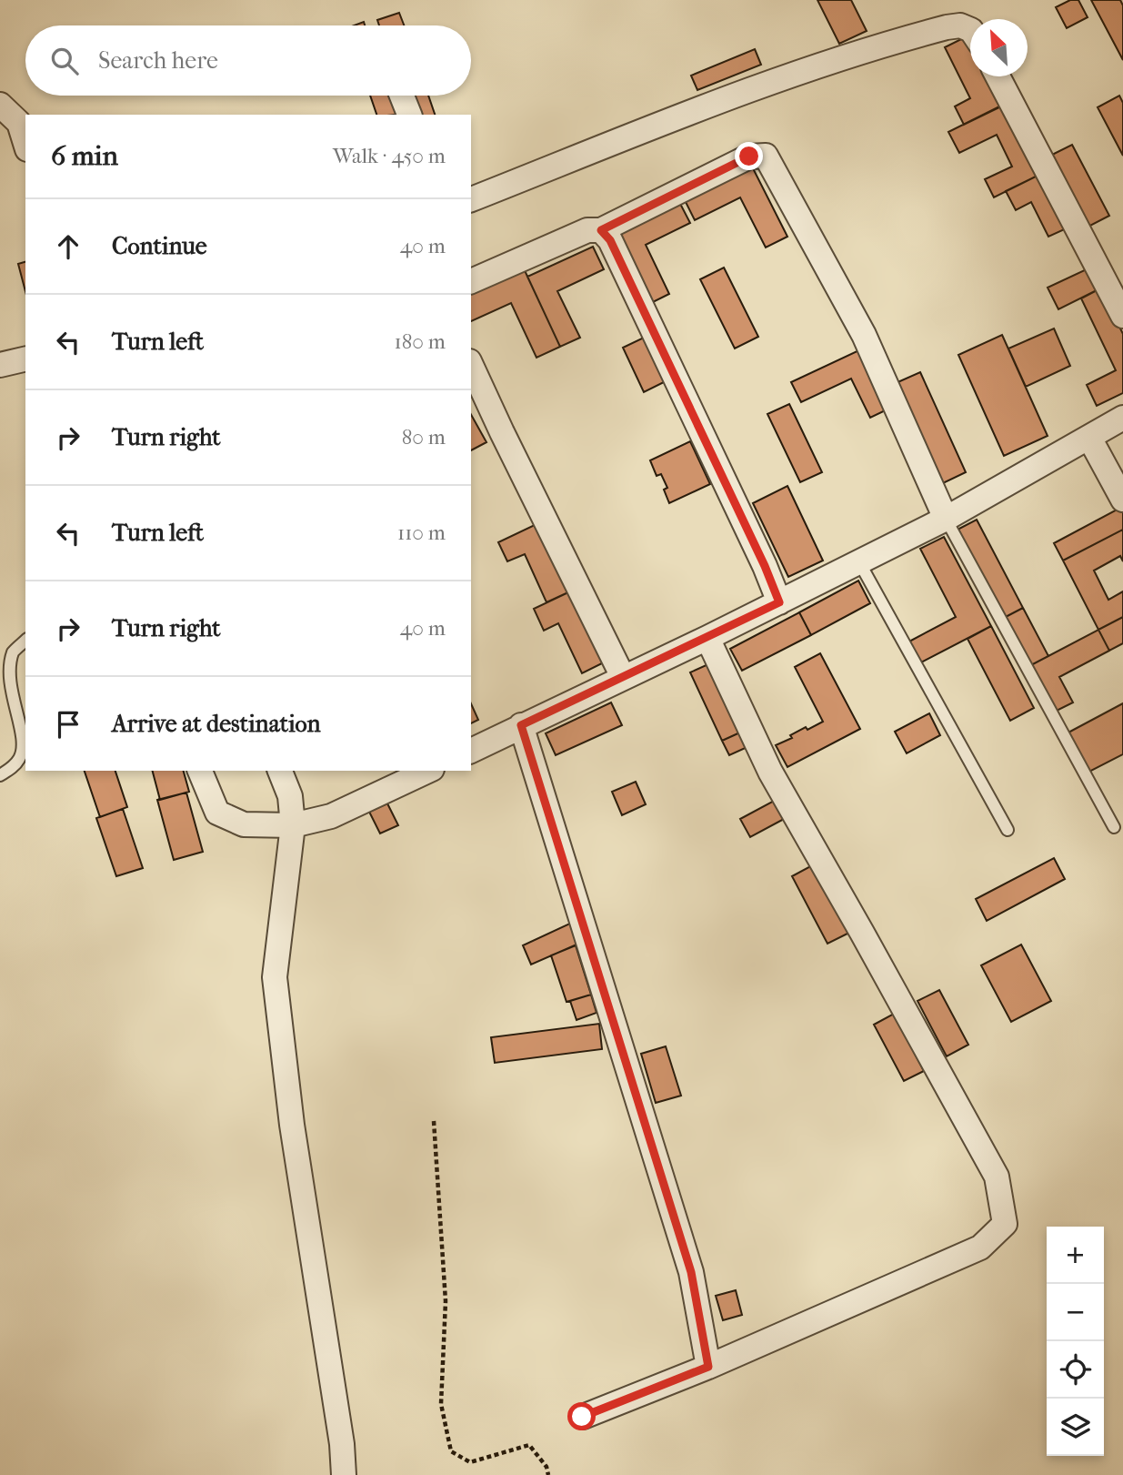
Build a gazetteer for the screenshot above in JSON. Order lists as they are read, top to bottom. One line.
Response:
{"north":"top left","page":{"search":"Search here","heading":["6 min","Walk · 450 m"],"list":[["Continue","40 m"],["Turn left","180 m"],["Turn right","80 m"],["Turn left","110 m"],["Turn right","40 m"],"Arrive at destination"],"map_buttons":["+","−"]}}
